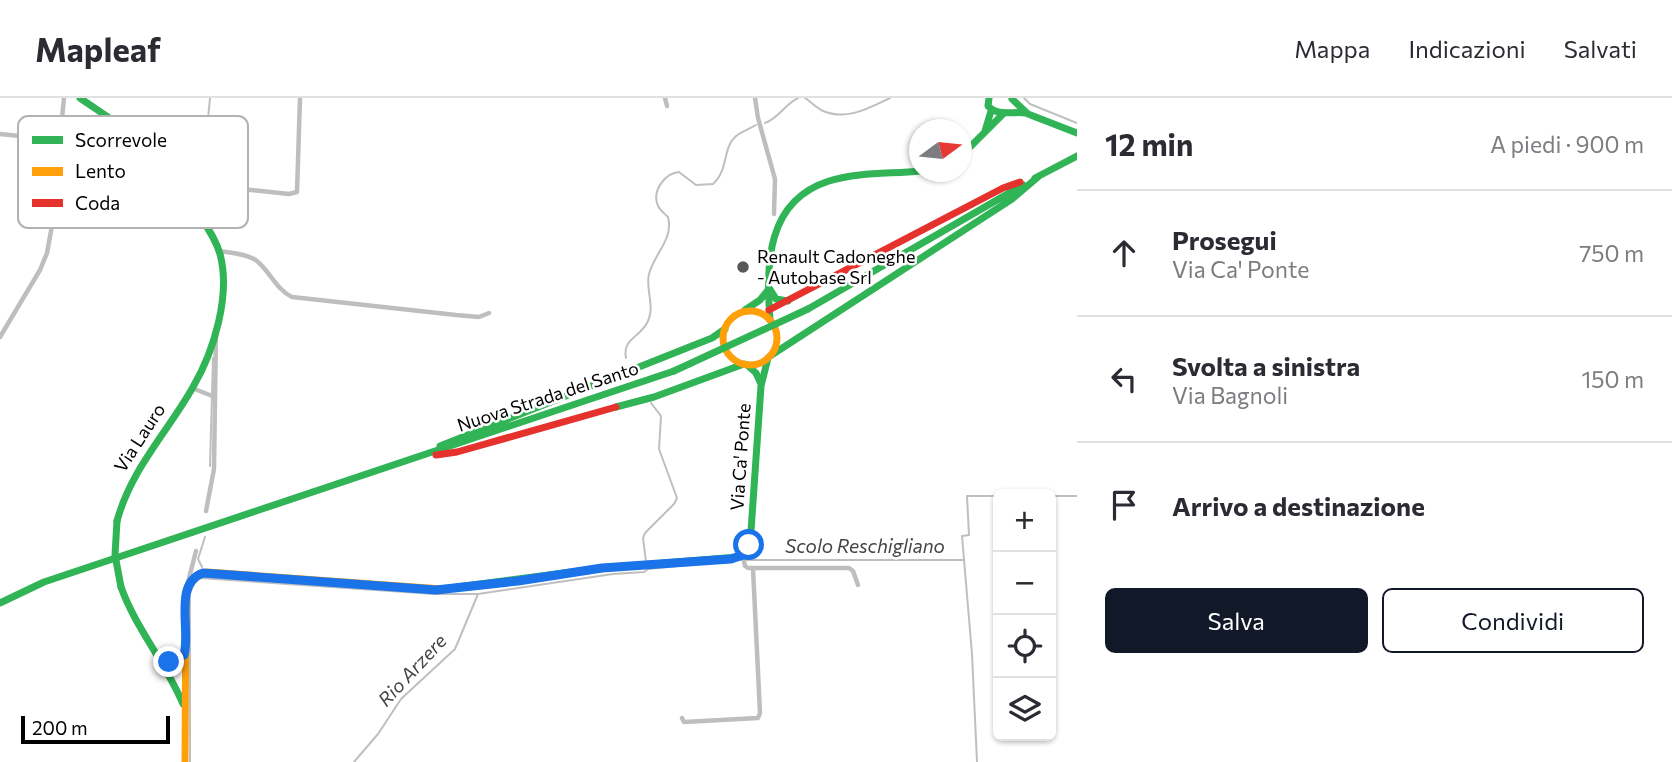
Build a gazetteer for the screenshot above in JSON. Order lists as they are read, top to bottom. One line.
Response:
{"streets":{"main road":["Nuova Strada del Santo","Via Lauro","Via Ca' Ponte"]},"water":["Scolo Reschigliano","Rio Arzere"],"places":["Renault Cadoneghe - Autobase Srl"],"legend":["Scorrevole","Lento","Coda"],"scale_bar":"200 m","north":"right","page":{"header":"Mapleaf","nav":["Mappa","Indicazioni","Salvati"],"heading":["12 min","A piedi · 900 m"],"list":[["Prosegui","Via Ca' Ponte","750 m"],["Svolta a sinistra","Via Bagnoli","150 m"],"Arrivo a destinazione"],"map_buttons":["+","−"],"buttons":["Salva","Condividi"],"scale":"200 m"}}
